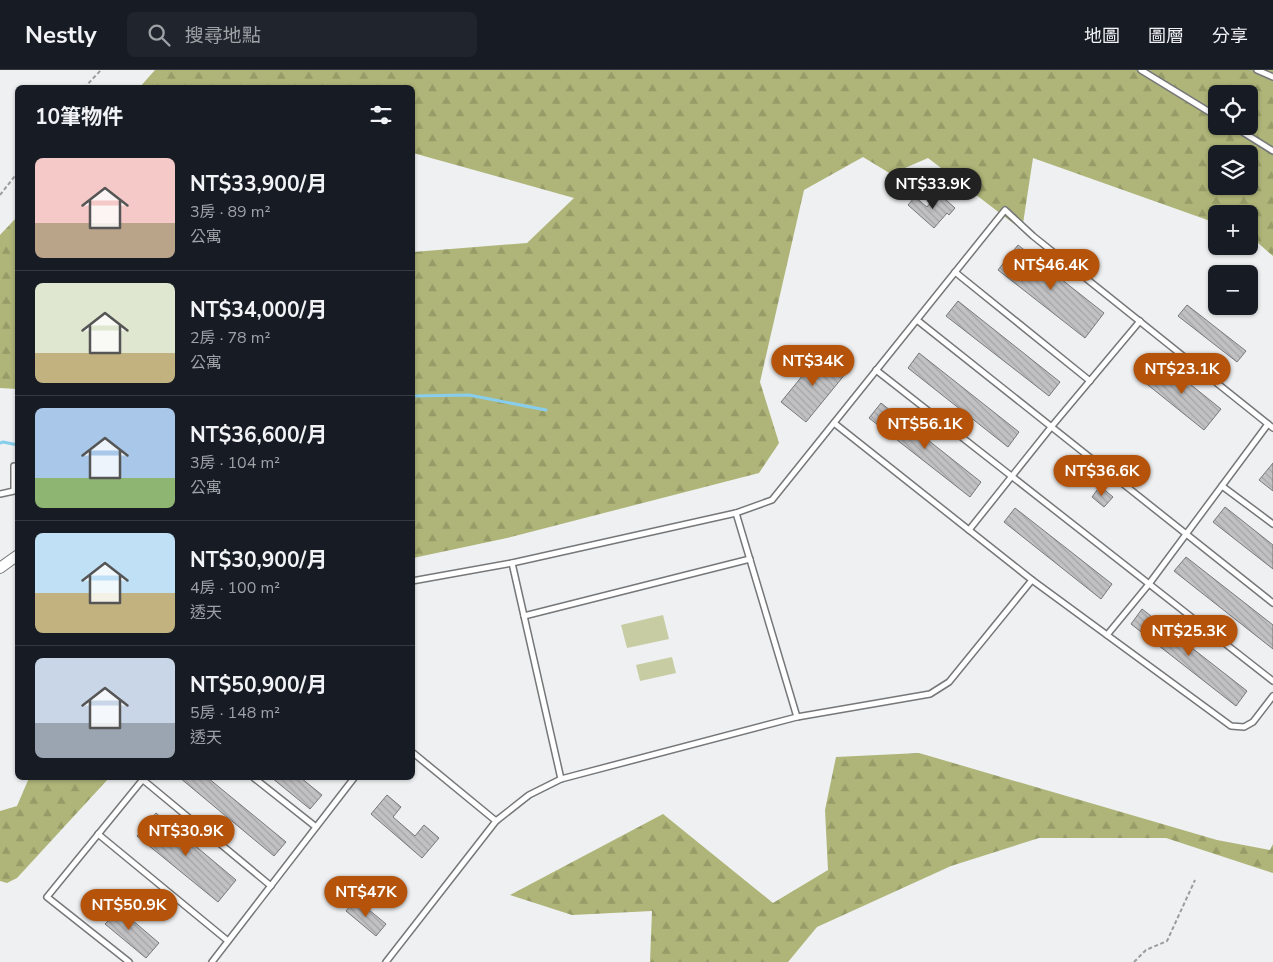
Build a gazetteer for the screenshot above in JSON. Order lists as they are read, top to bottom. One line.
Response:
{"page":{"header":"Nestly","search":"搜尋地點","nav":["地圖","圖層","分享"],"map_buttons":["+","−"],"heading":"10筆物件","list":[{"name":"NT$33,900/月","note":"3房 · 89 m² · 公寓"},{"name":"NT$34,000/月","note":"2房 · 78 m² · 公寓"},{"name":"NT$36,600/月","note":"3房 · 104 m² · 公寓"},{"name":"NT$30,900/月","note":"4房 · 100 m² · 透天"},{"name":"NT$50,900/月","note":"5房 · 148 m² · 透天"}],"price":["NT$33.9K","NT$46.4K","NT$34K","NT$23.1K","NT$56.1K","NT$36.6K","NT$25.3K","NT$30.9K","NT$47K","NT$50.9K"]}}
